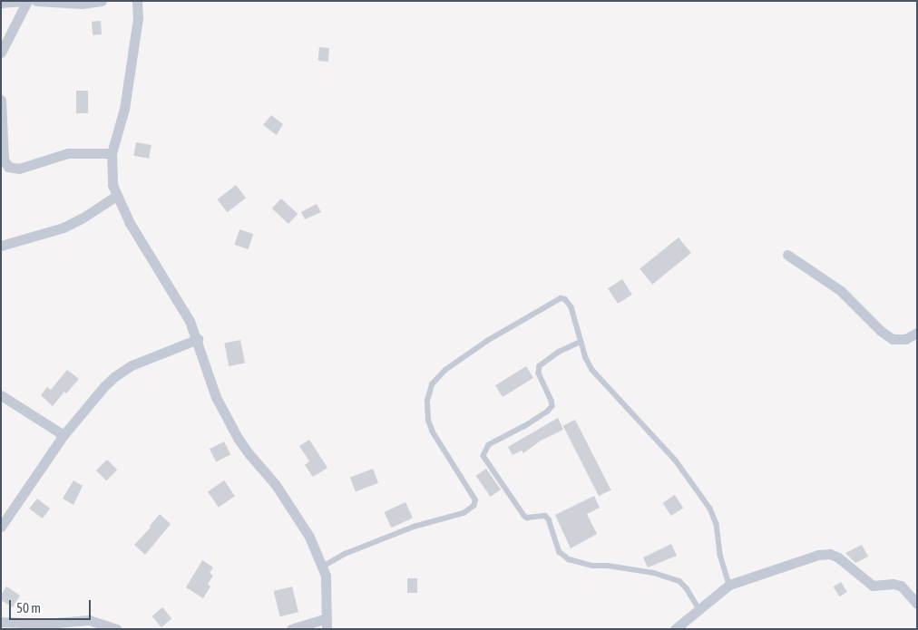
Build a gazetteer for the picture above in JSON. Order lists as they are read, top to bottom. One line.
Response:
{"scale_bar":"50 m"}
